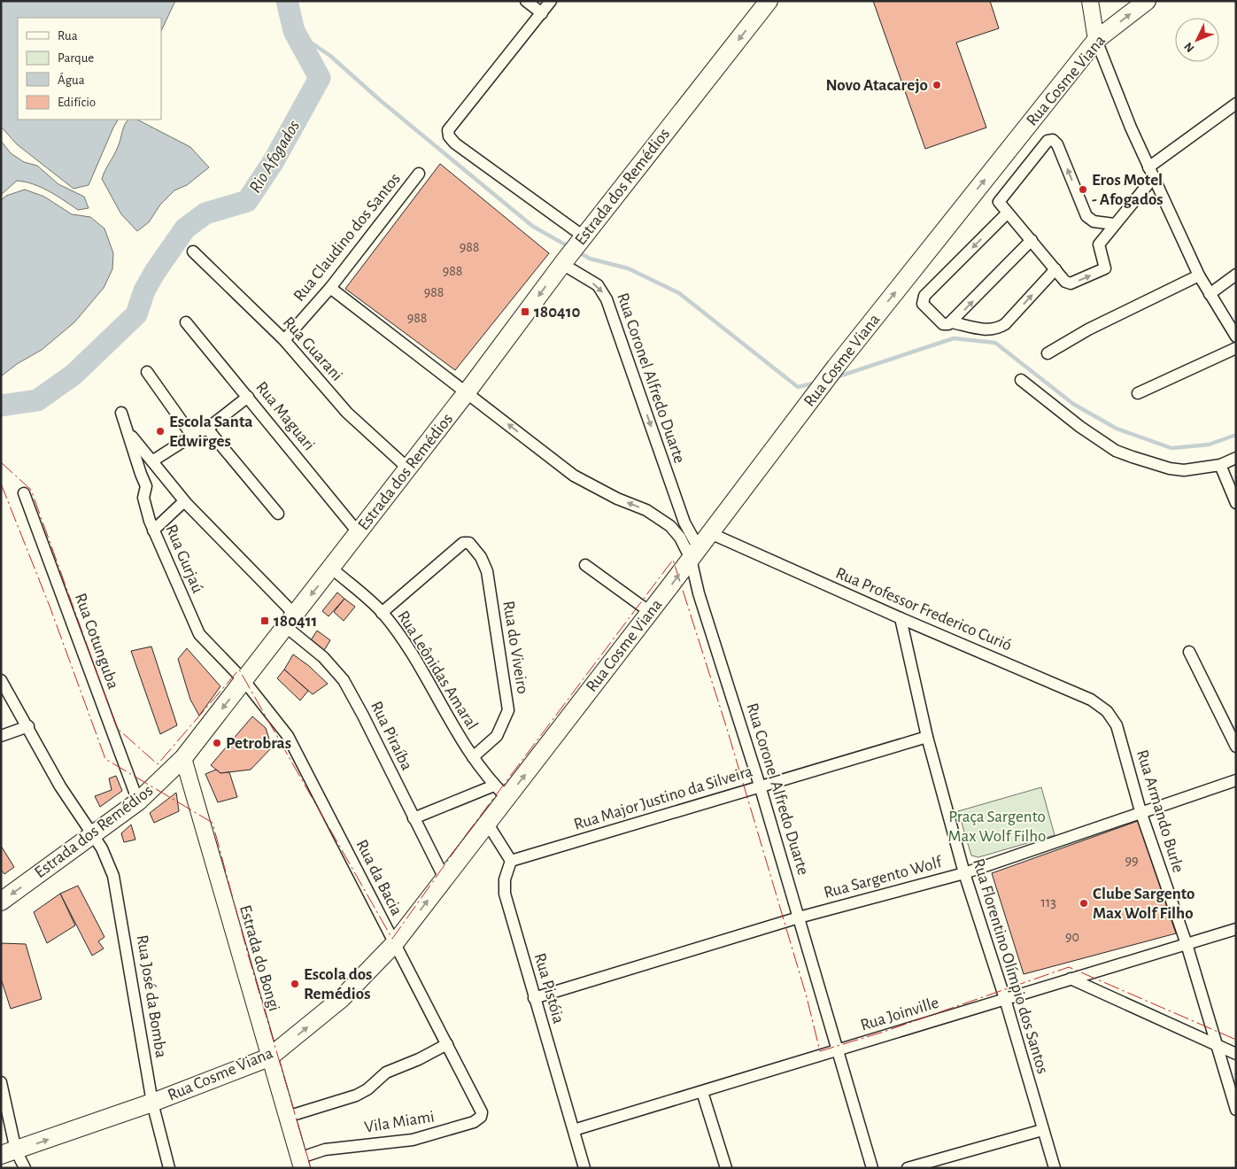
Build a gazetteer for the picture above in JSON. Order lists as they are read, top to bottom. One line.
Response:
{"streets":{"main road":["Rua Cosme Viana","Estrada dos Remédios","Estrada do Bongi"],"street":["Rua Claudino dos Santos","Rua Guarani","Rua Coronel Alfredo Duarte","Rua Maguari","Rua Gurjaú","Rua Professor Frederico Curió","Rua Cotunguba","Rua do Viveiro","Rua Leônidas Amaral","Rua Piraíba","Rua Major Justino da Silveira","Rua Armando Burle","Rua da Bacia","Rua Sargento Wolf","Rua Florentino Olímpio dos Santos","Rua Pistóia","Rua José da Bomba","Rua Joinville","Vila Miami"]},"crossings":[["Rua Cosme Viana","Rua Coronel Alfredo Duarte"],["Rua Cosme Viana","Rua Professor Frederico Curió"],["Rua Cosme Viana","Rua Leônidas Amaral"],["Rua Cosme Viana","Rua Piraíba"],["Rua Cosme Viana","Rua da Bacia"],["Rua Cosme Viana","Estrada do Bongi"],["Rua Cosme Viana","Rua José da Bomba"],["Estrada dos Remédios","Rua Guarani"],["Estrada dos Remédios","Rua Coronel Alfredo Duarte"],["Estrada dos Remédios","Rua Maguari"],["Estrada dos Remédios","Rua Gurjaú"],["Estrada dos Remédios","Rua Cotunguba"],["Estrada dos Remédios","Rua Leônidas Amaral"],["Estrada dos Remédios","Rua Piraíba"],["Estrada dos Remédios","Rua da Bacia"],["Estrada dos Remédios","Estrada do Bongi"],["Estrada dos Remédios","Rua José da Bomba"],["Rua Claudino dos Santos","Rua Guarani"],["Rua Coronel Alfredo Duarte","Rua Major Justino da Silveira"],["Rua Coronel Alfredo Duarte","Rua Sargento Wolf"],["Rua Coronel Alfredo Duarte","Rua Joinville"],["Rua Gurjaú","Rua Piraíba"],["Rua Gurjaú","Rua da Bacia"],["Rua Professor Frederico Curió","Rua Armando Burle"],["Rua Professor Frederico Curió","Rua Florentino Olímpio dos Santos"],["Rua do Viveiro","Rua Leônidas Amaral"],["Rua Major Justino da Silveira","Rua Florentino Olímpio dos Santos"],["Rua Major Justino da Silveira","Rua Pistóia"],["Rua Armando Burle","Rua Sargento Wolf"],["Rua Armando Burle","Rua Joinville"],["Rua da Bacia","Vila Miami"],["Rua Sargento Wolf","Rua Florentino Olímpio dos Santos"],["Rua Sargento Wolf","Rua Pistóia"],["Estrada do Bongi","Vila Miami"],["Rua Florentino Olímpio dos Santos","Rua Joinville"],["Rua Pistóia","Rua Joinville"]],"one_way":["Rua Cosme Viana","Estrada dos Remédios"],"water":["Rio Afogados"],"parks":["Praça Sargento Max Wolf Filho"],"places":{"other":["Novo Atacarejo","Eros Motel - Afogados","Escola Santa Edwirges","Petrobras","Clube Sargento Max Wolf Filho","Escola dos Remédios"],"transit":["180410","180411"]},"house_numbers":["988","988","988","988","99","113","90"],"legend":["Rua","Parque","Água","Edifício"],"north":"bottom left"}
